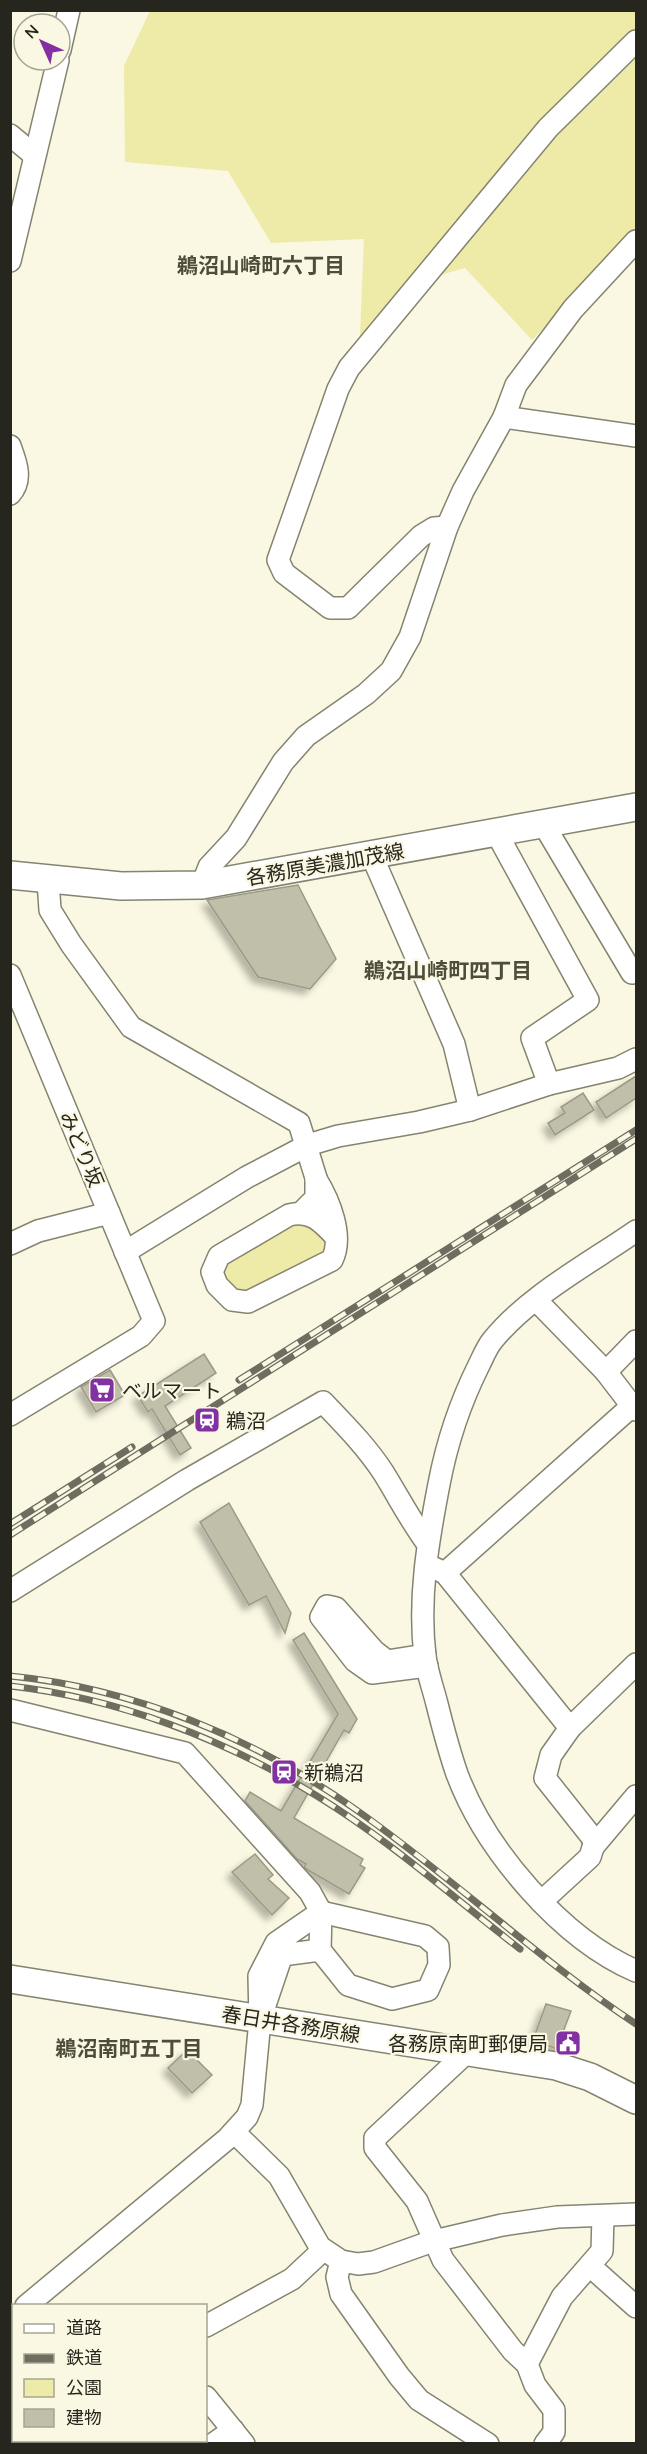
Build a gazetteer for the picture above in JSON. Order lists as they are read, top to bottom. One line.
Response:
{"streets":{"main road":["各務原美濃加茂線","春日井各務原線"],"street":["みどり坂"]},"districts":["鵜沼山崎町六丁目","鵜沼山崎町四丁目","鵜沼南町五丁目"],"places":{"supermarket":["ベルマート"],"station":["鵜沼","新鵜沼"],"public building":["各務原南町郵便局"]},"legend":["道路","鉄道","公園","建物"],"north":"top left"}
